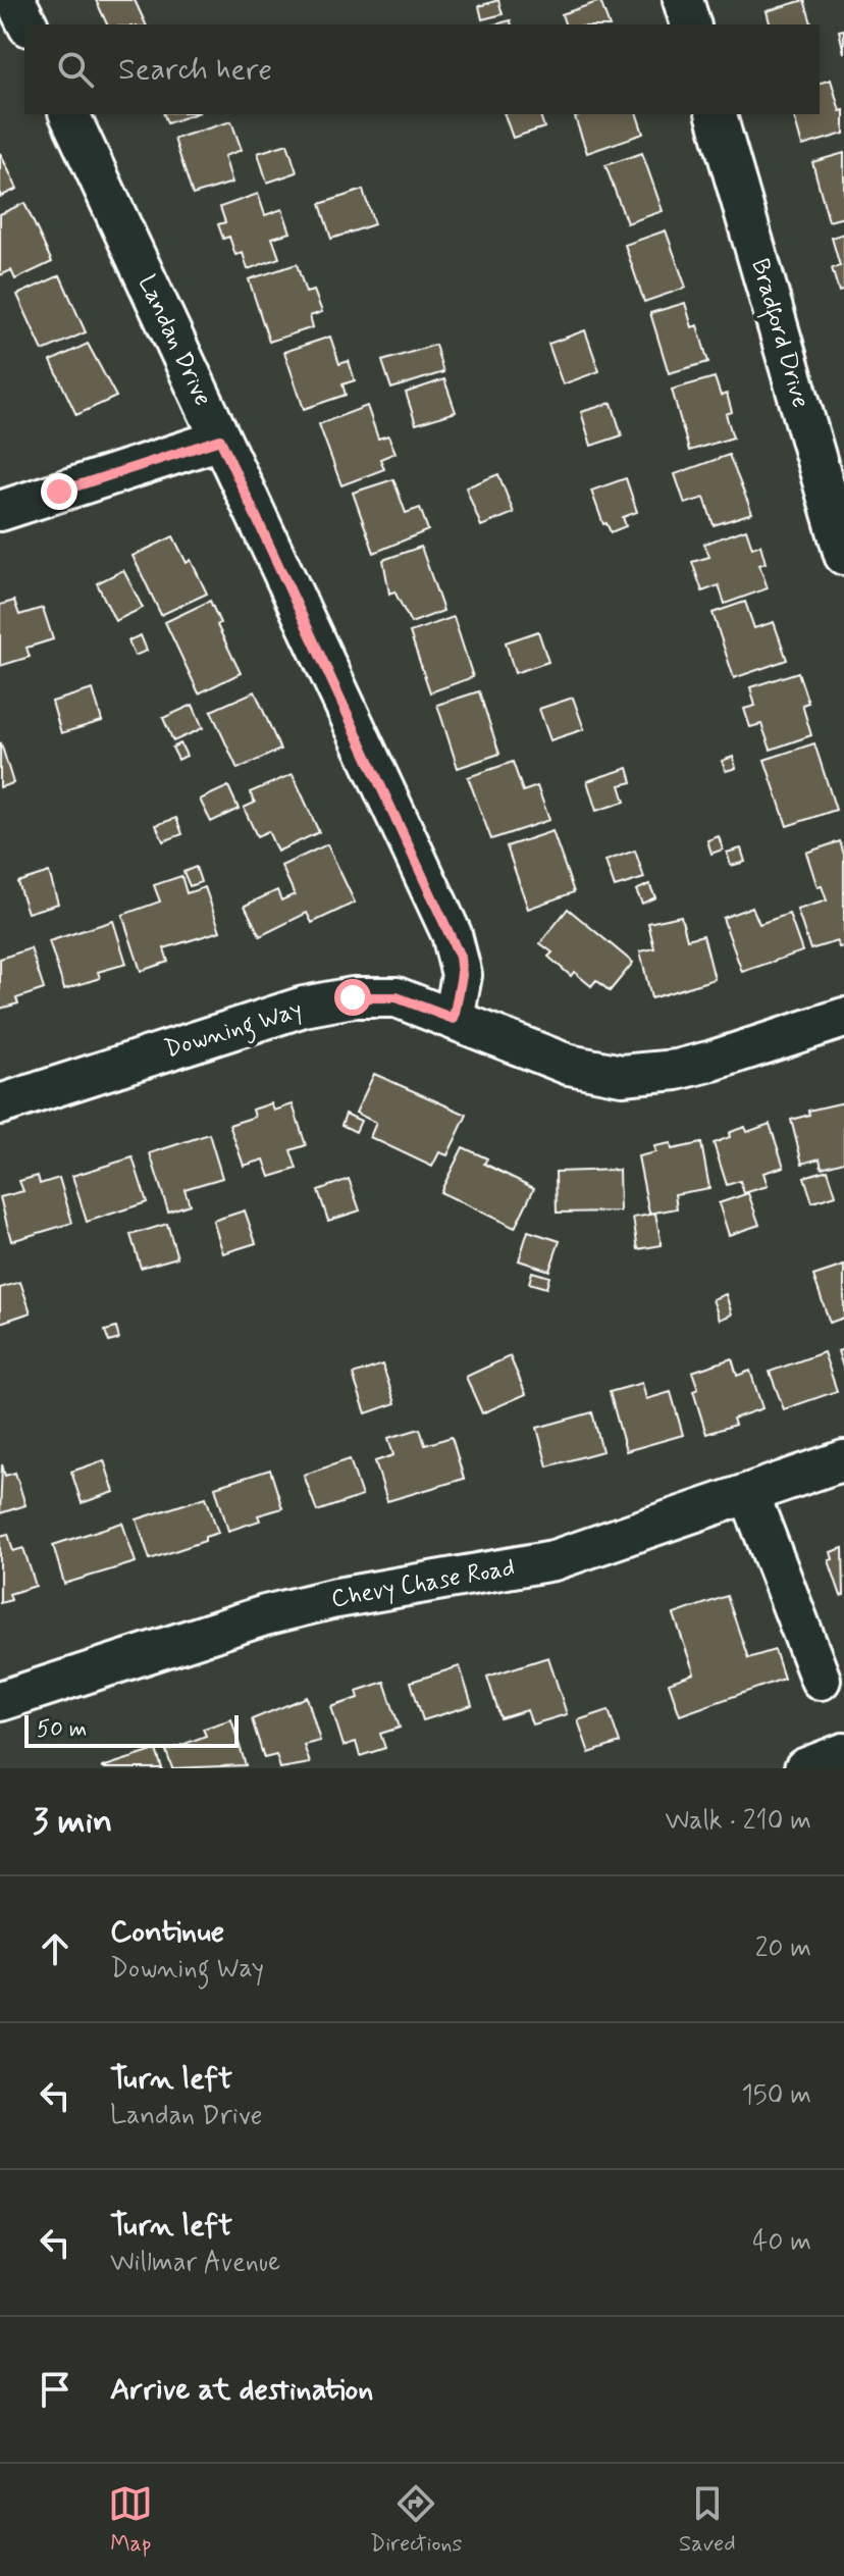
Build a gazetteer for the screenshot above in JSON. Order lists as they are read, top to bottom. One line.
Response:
{"streets":{"street":["Bradford Drive","Landan Drive","Downing Way","Chevy Chase Road"]},"crossings":[["Landan Drive","Downing Way"]],"scale_bar":"50 m","page":{"search":"Search here","scale":"50 m","heading":["3 min","Walk · 210 m"],"list":[["Continue","Downing Way","20 m"],["Turn left","Landan Drive","150 m"],["Turn left","Willmar Avenue","40 m"],"Arrive at destination"],"nav":["Map","Directions","Saved"]}}
